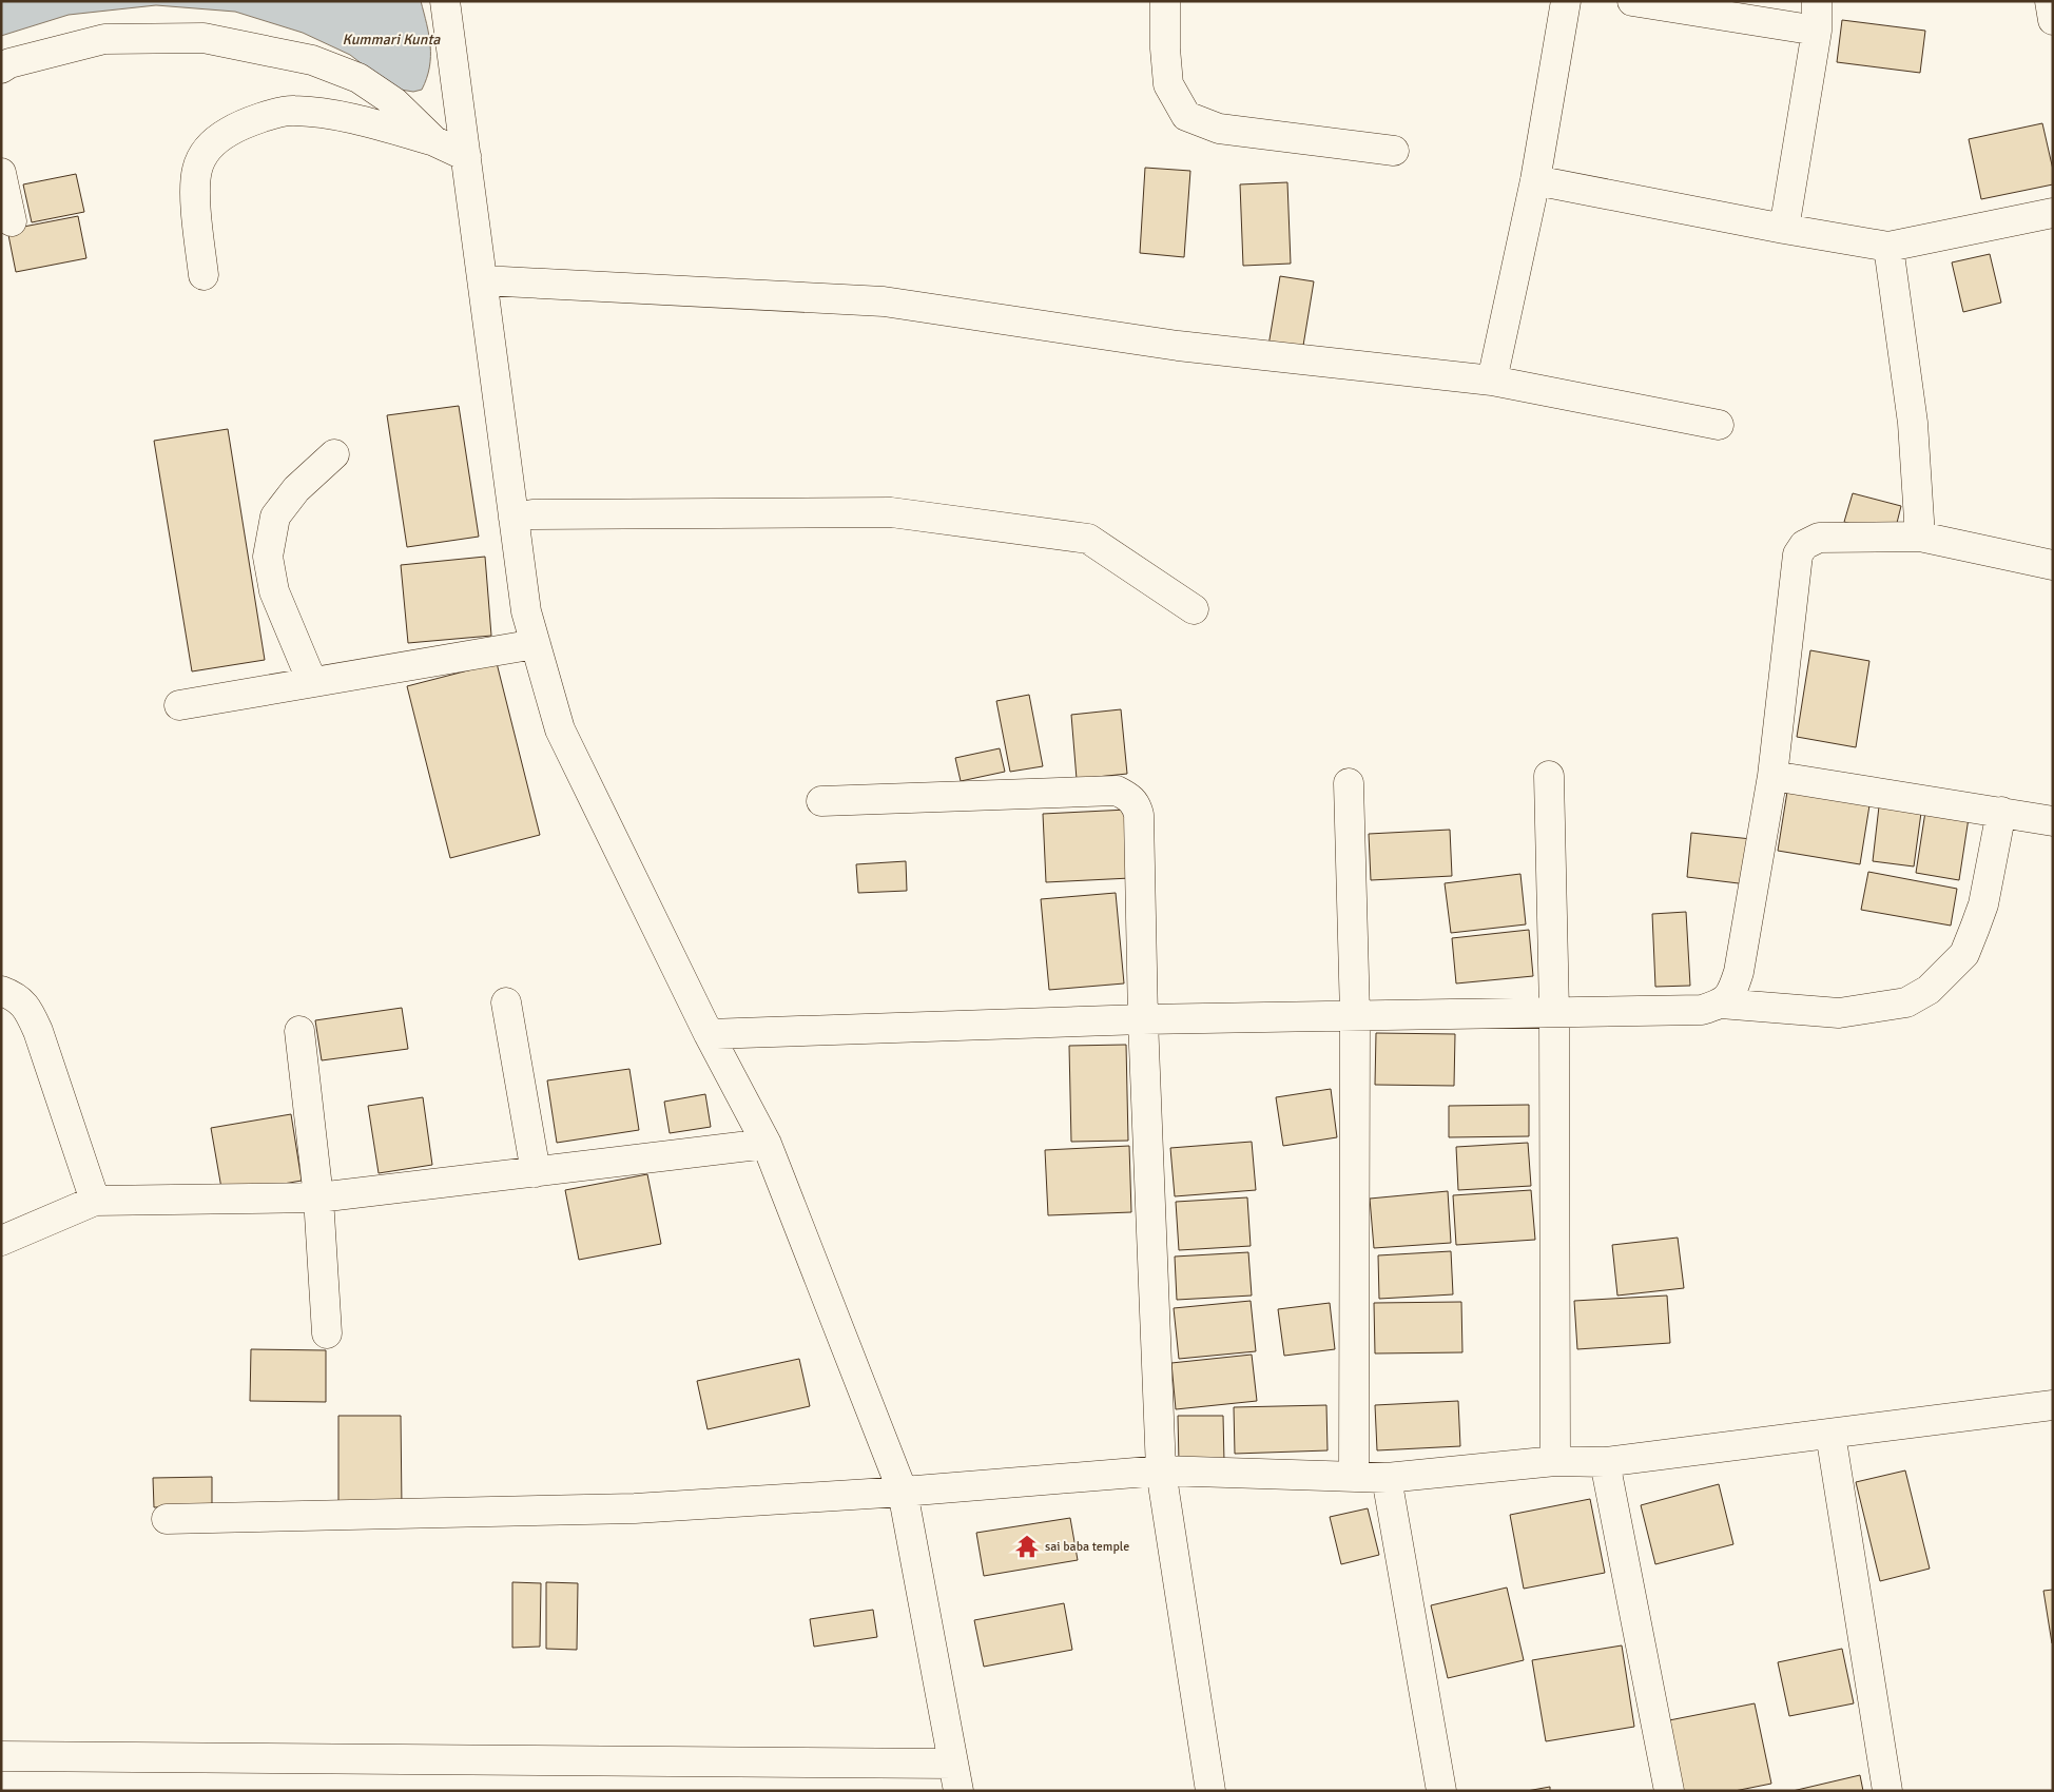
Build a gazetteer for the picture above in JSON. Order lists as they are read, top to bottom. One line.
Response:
{"water":["Kummari Kunta"],"places":{"temple":["sai baba temple"]}}
